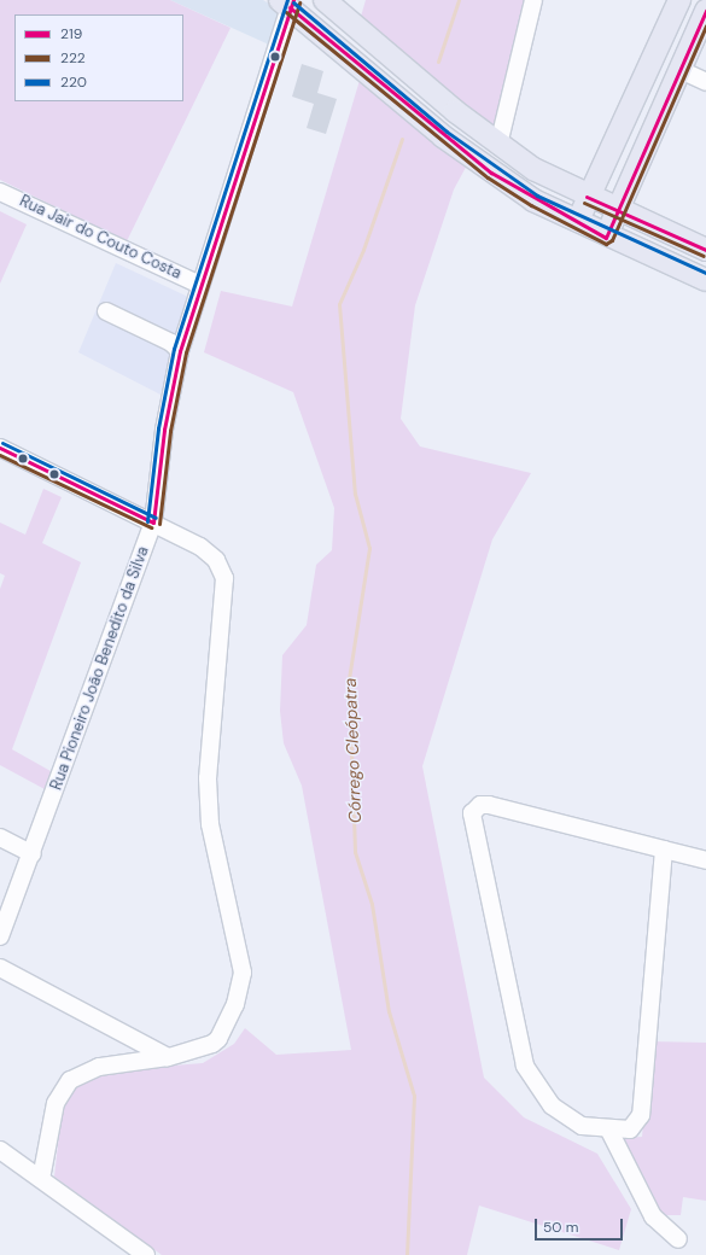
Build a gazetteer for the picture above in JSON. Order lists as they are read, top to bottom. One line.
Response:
{"streets":{"street":["Rua Jair do Couto Costa","Rua Pioneiro João Benedito da Silva"]},"crossings":[["Rua Jair do Couto Costa","Rua Pioneiro João Benedito da Silva"]],"water":["Córrego Cleópatra"],"lines":["transit line 219","transit line 220","transit line 222"],"legend":["219","222","220"],"scale_bar":"50 m"}
